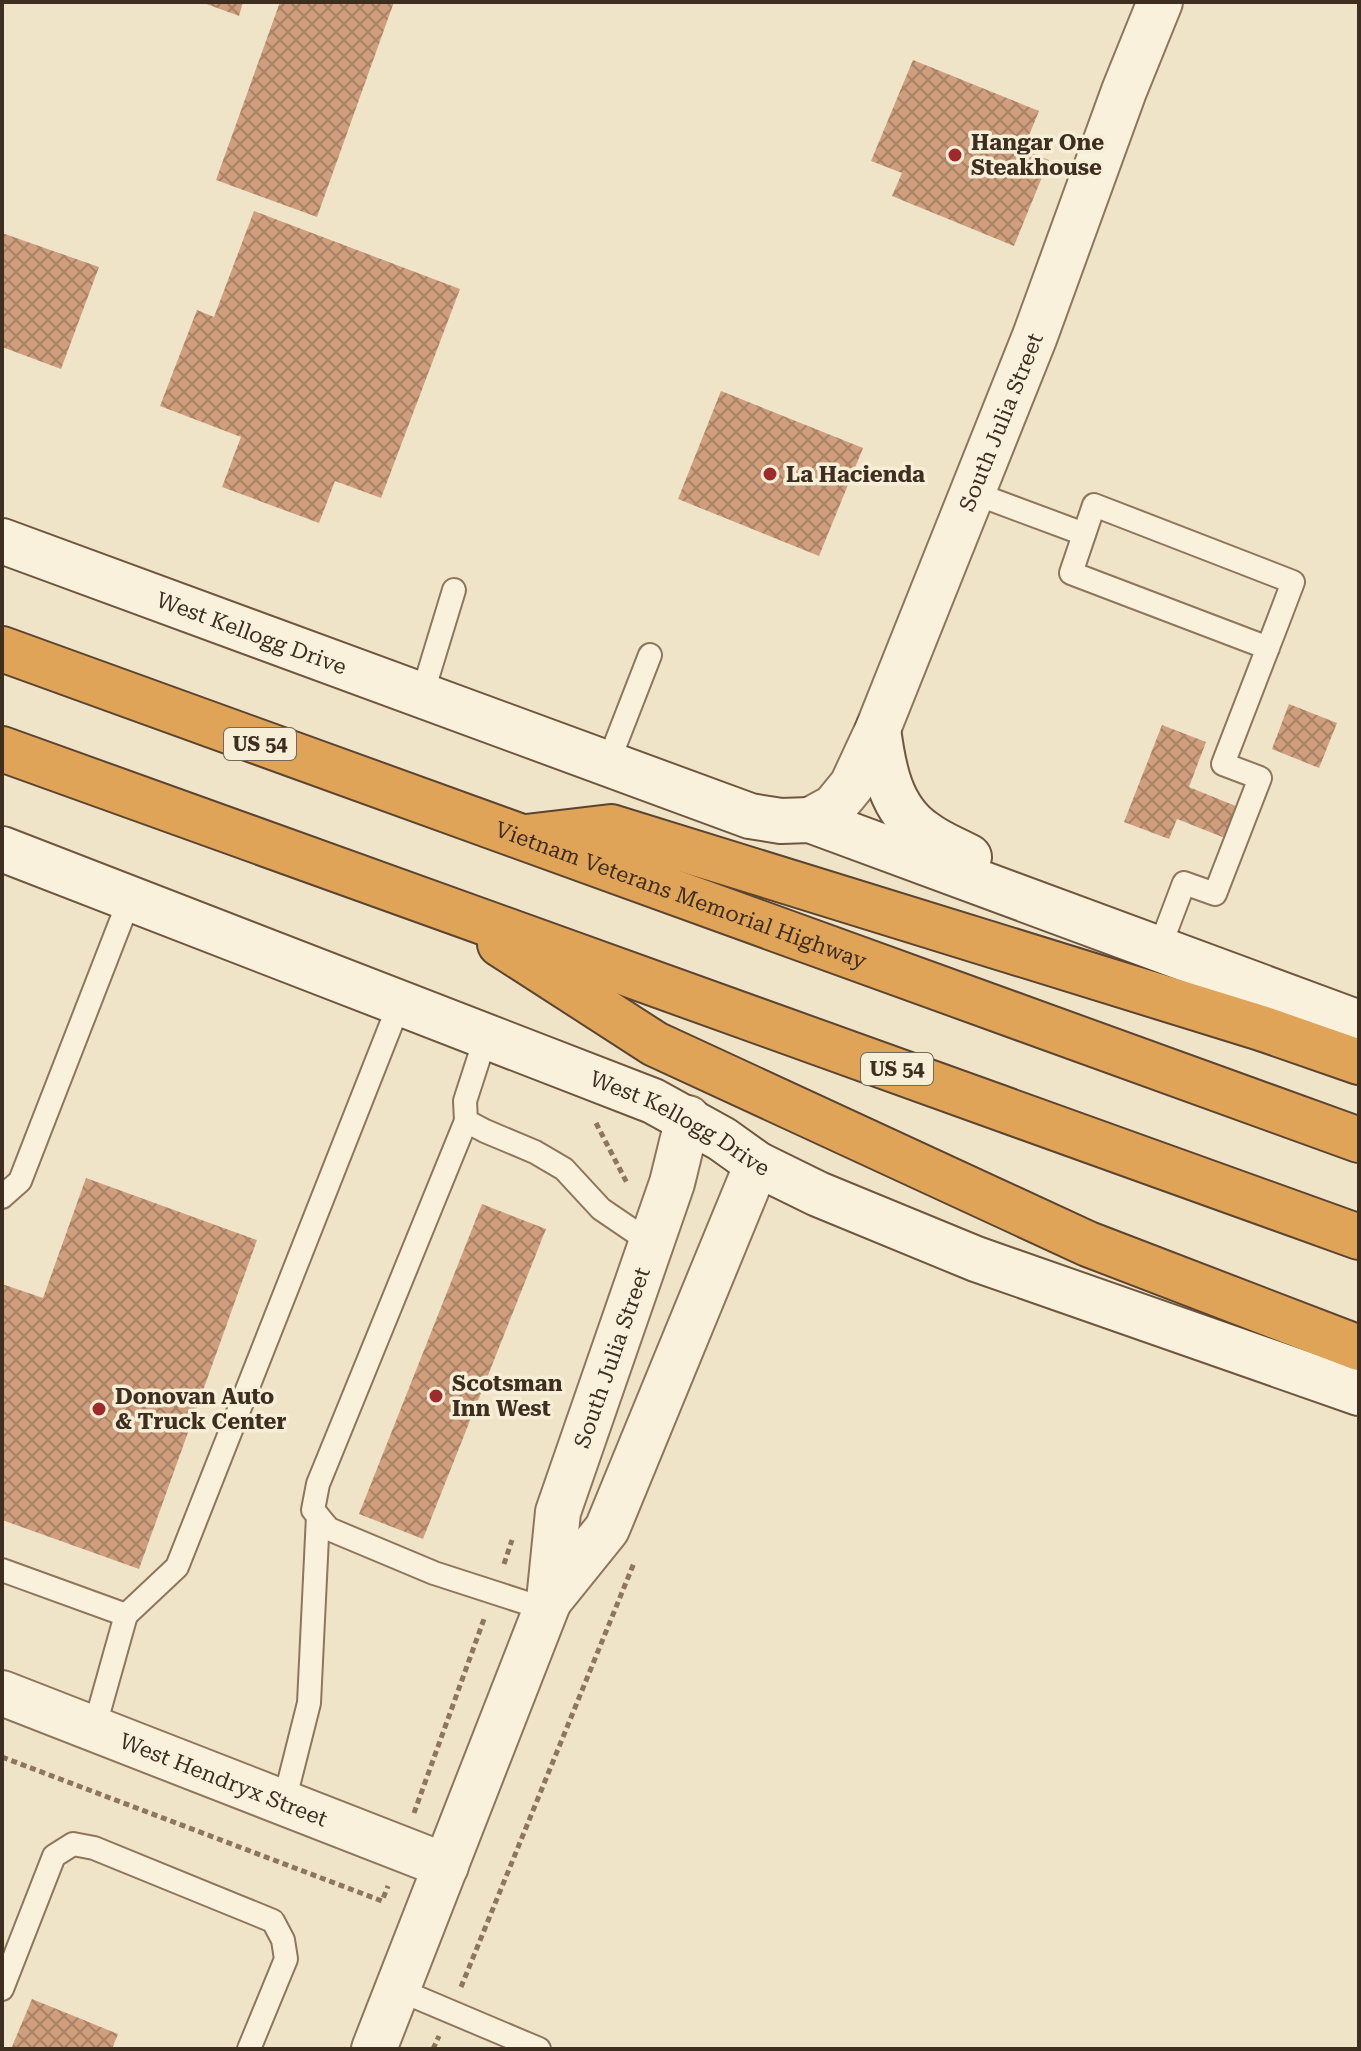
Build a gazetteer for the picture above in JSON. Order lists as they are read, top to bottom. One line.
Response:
{"streets":{"highway":["US 54","Vietnam Veterans Memorial Highway"],"main road":["South Julia Street","West Kellogg Drive","West Hendryx Street"]},"crossings":[["South Julia Street","West Kellogg Drive"],["South Julia Street","West Hendryx Street"]],"places":["Hangar One Steakhouse","La Hacienda","Scotsman Inn West","Donovan Auto & Truck Center"]}
